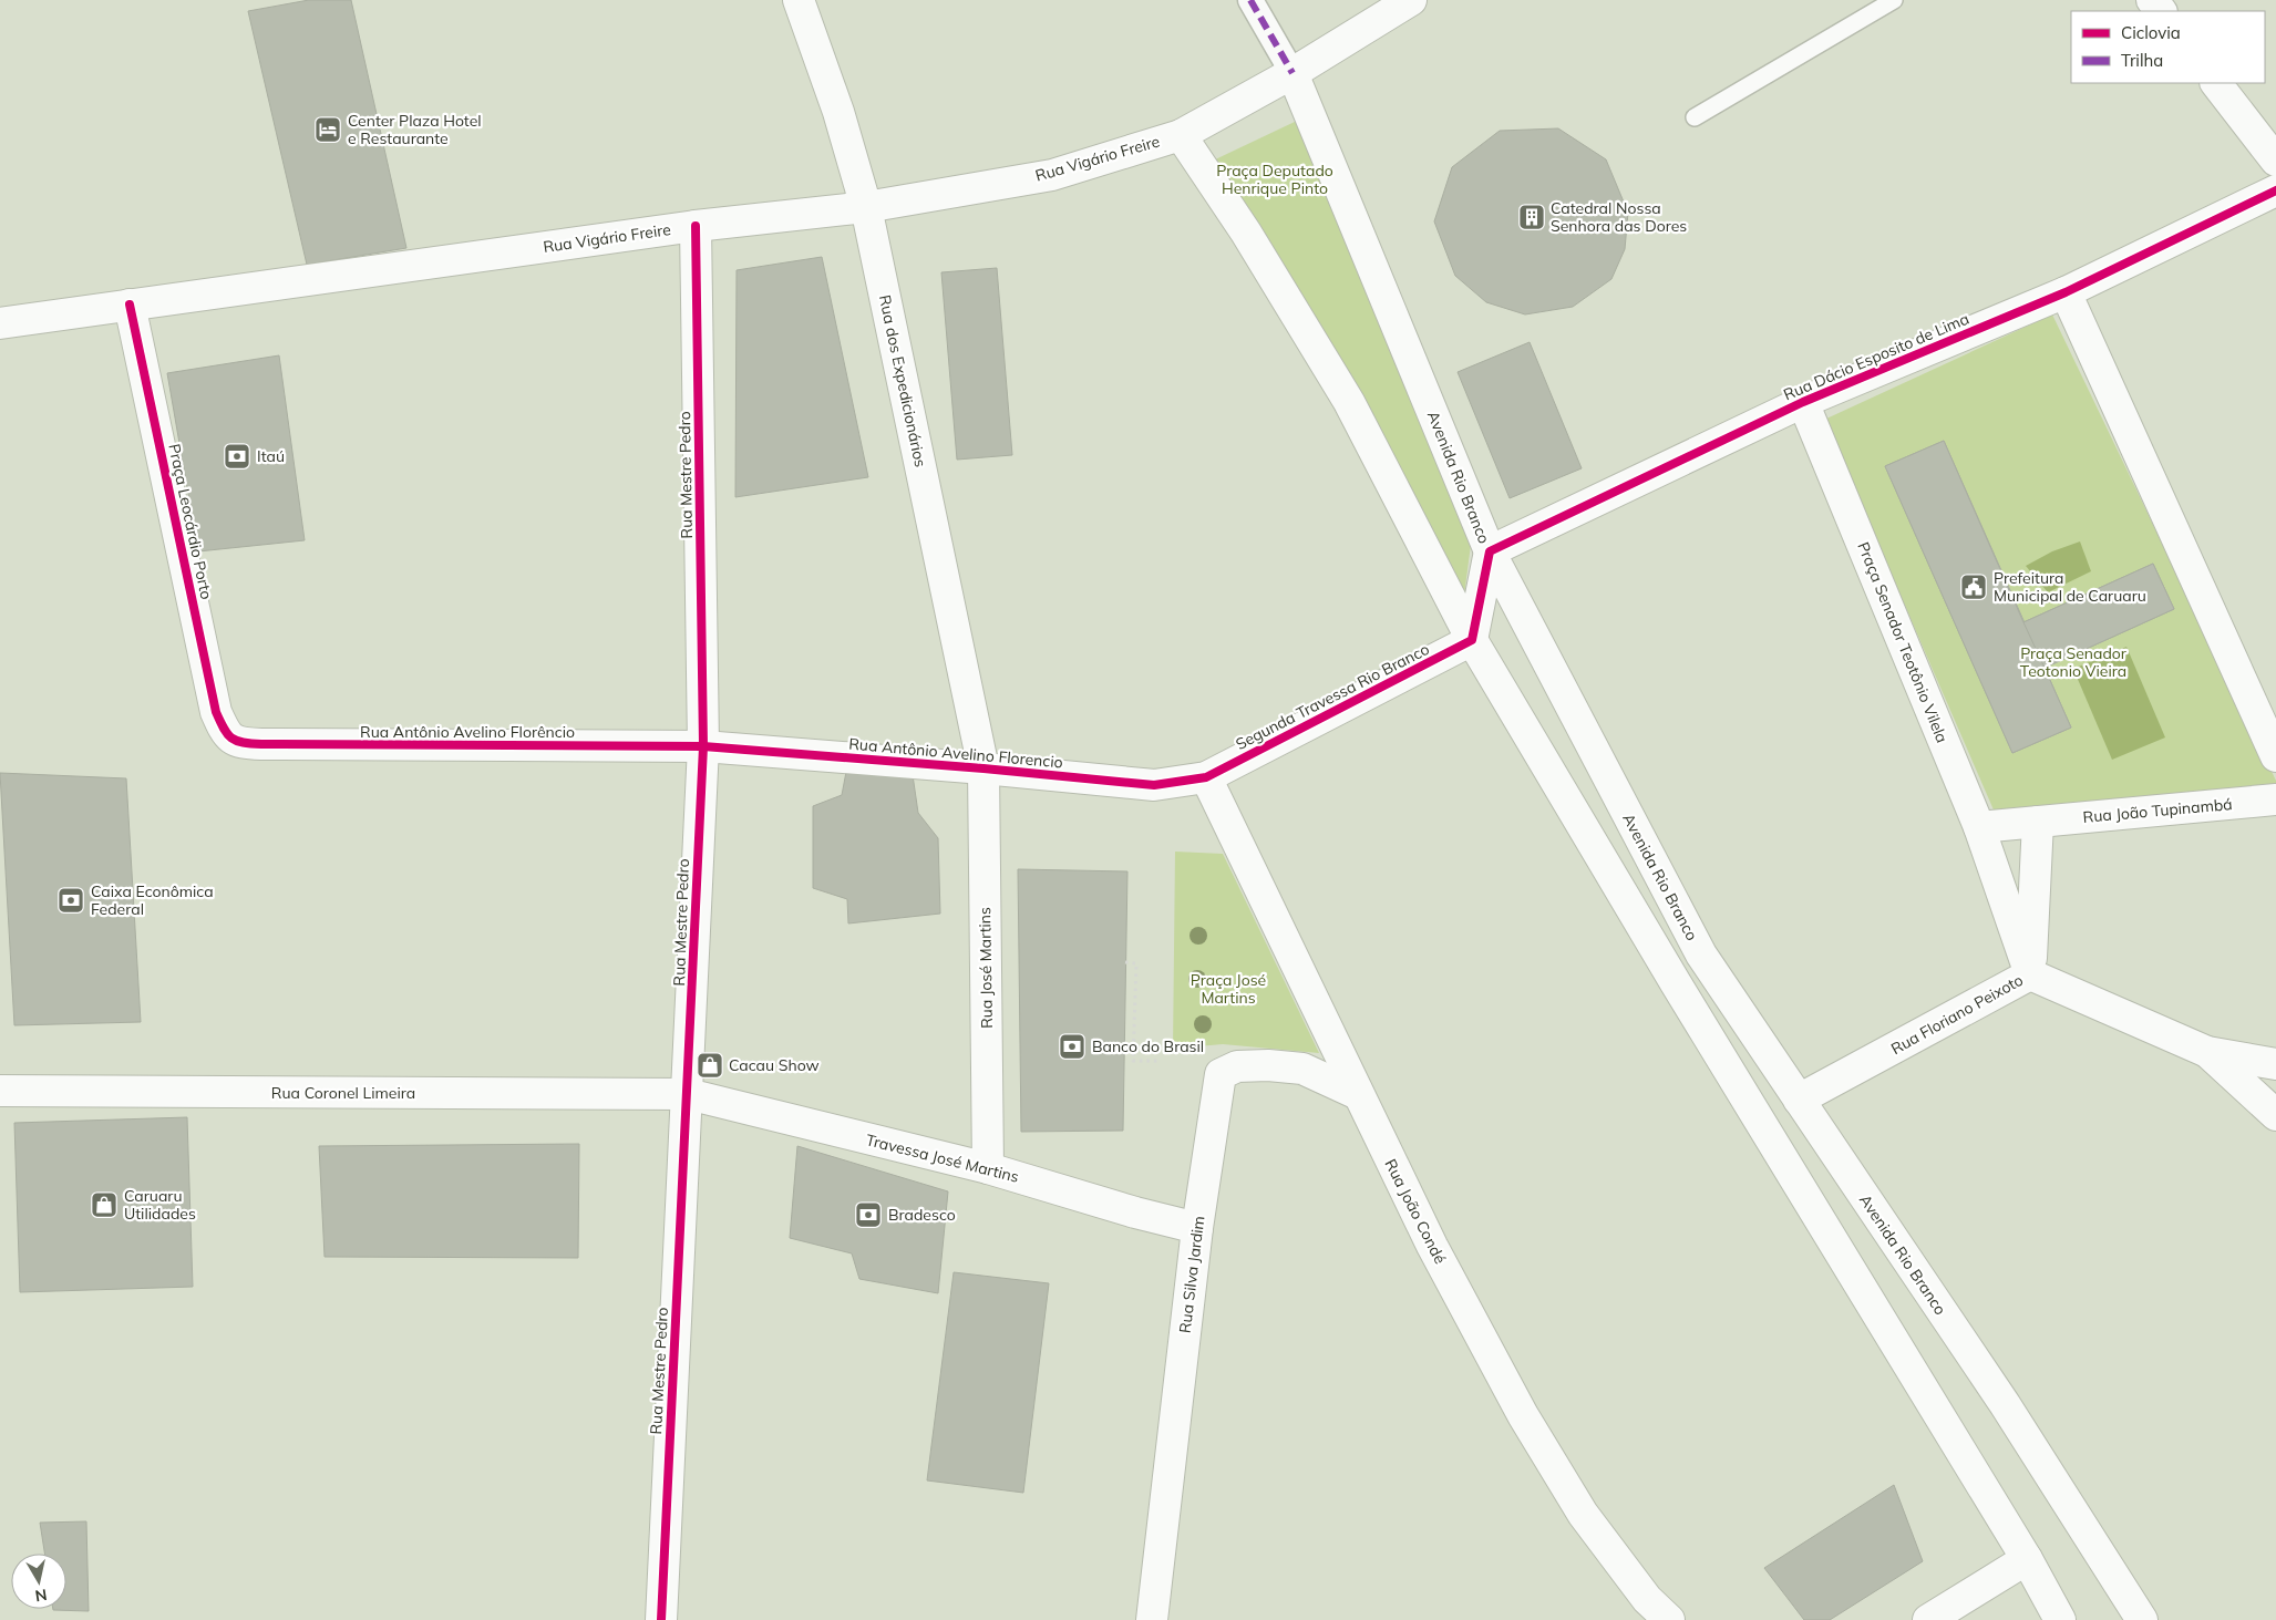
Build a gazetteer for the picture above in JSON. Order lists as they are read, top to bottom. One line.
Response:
{"streets":{"street":["Rua Vigário Freire","Rua Dácio Esposito de Lima","Rua dos Expedicionários","Rua Mestre Pedro","Avenida Rio Branco","Praça Leocárdio Porto","Praça Senador Teotônio Vilela","Segunda Travessa Rio Branco","Rua Antônio Avelino Florêncio","Rua Antônio Avelino Florencio","Rua João Tupinambá","Rua José Martins","Rua Floriano Peixoto","Rua Coronel Limeira","Travessa José Martins","Rua João Condé","Rua Silva Jardim"]},"crossings":[["Rua Vigário Freire","Rua dos Expedicionários"],["Rua Vigário Freire","Rua Mestre Pedro"],["Rua Vigário Freire","Avenida Rio Branco"],["Rua Vigário Freire","Praça Leocárdio Porto"],["Rua Dácio Esposito de Lima","Avenida Rio Branco"],["Rua Dácio Esposito de Lima","Praça Senador Teotônio Vilela"],["Rua dos Expedicionários","Rua Antônio Avelino Florencio"],["Rua dos Expedicionários","Rua José Martins"],["Rua Mestre Pedro","Rua Antônio Avelino Florêncio"],["Rua Mestre Pedro","Rua Antônio Avelino Florencio"],["Rua Mestre Pedro","Rua Coronel Limeira"],["Rua Mestre Pedro","Travessa José Martins"],["Avenida Rio Branco","Rua Floriano Peixoto"],["Praça Leocárdio Porto","Rua Antônio Avelino Florêncio"],["Praça Senador Teotônio Vilela","Rua Floriano Peixoto"],["Segunda Travessa Rio Branco","Rua Antônio Avelino Florencio"],["Segunda Travessa Rio Branco","Rua João Condé"],["Rua Antônio Avelino Florêncio","Rua Antônio Avelino Florencio"],["Rua Antônio Avelino Florencio","Rua José Martins"],["Rua Antônio Avelino Florencio","Rua João Condé"],["Rua José Martins","Travessa José Martins"],["Rua Coronel Limeira","Travessa José Martins"],["Travessa José Martins","Rua Silva Jardim"],["Rua João Condé","Rua Silva Jardim"]],"parks":["Praça Deputado Henrique Pinto","Praça Senador Teotonio Vieira","Praça José Martins"],"places":{"hotel":["Center Plaza Hotel e Restaurante"],"building":["Catedral Nossa Senhora das Dores"],"bank":["Itaú","Caixa Econômica Federal","Banco do Brasil","Bradesco"],"public building":["Prefeitura Municipal de Caruaru"],"shop":["Cacau Show","Caruaru Utilidades"]},"legend":["Ciclovia","Trilha"],"north":"bottom"}
